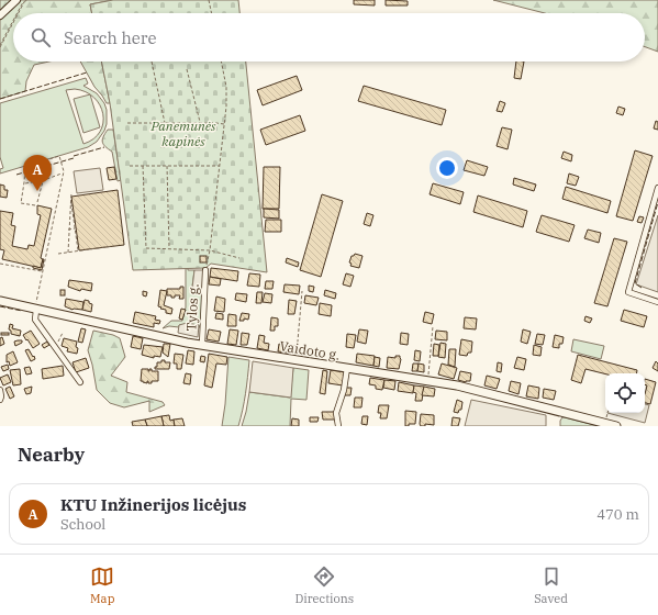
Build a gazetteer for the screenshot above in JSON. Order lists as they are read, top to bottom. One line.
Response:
{"streets":{"main road":["Vaidoto g."],"street":["Tylos g."]},"crossings":[["Tylos g.","Vaidoto g."]],"parks":["Panemunės kapinės"],"page":{"search":"Search here","pins":"A","heading":"Nearby","list":[{"mark":"A","name":"KTU Inžinerijos licėjus","note":"School","value":"470 m"}],"nav":["Map","Directions","Saved"]}}
